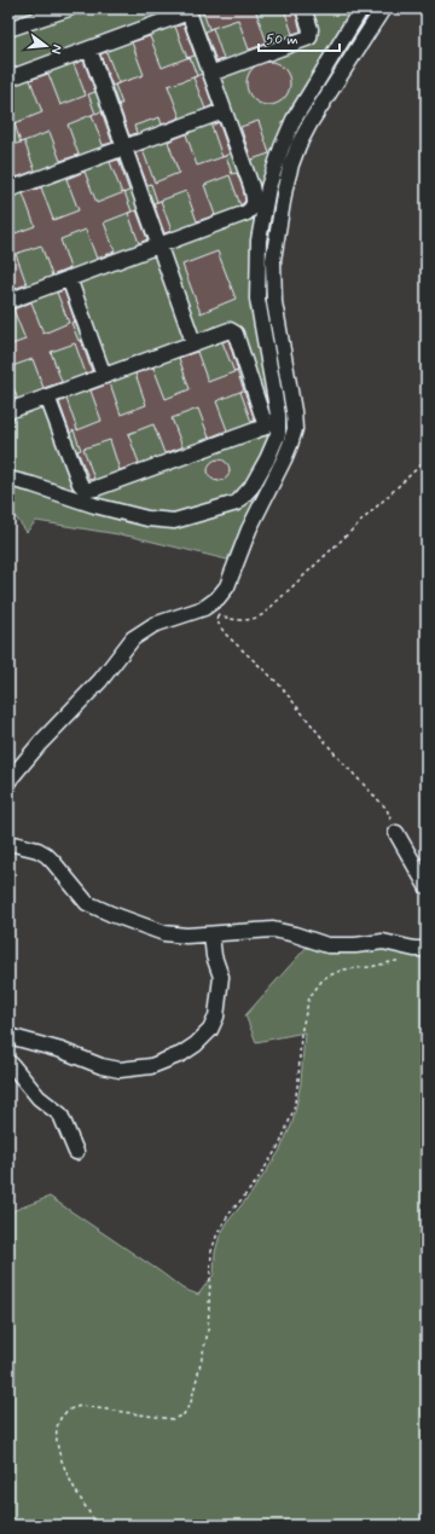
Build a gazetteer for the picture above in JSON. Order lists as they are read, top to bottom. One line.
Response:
{"scale_bar":"50 m","north":"right"}
